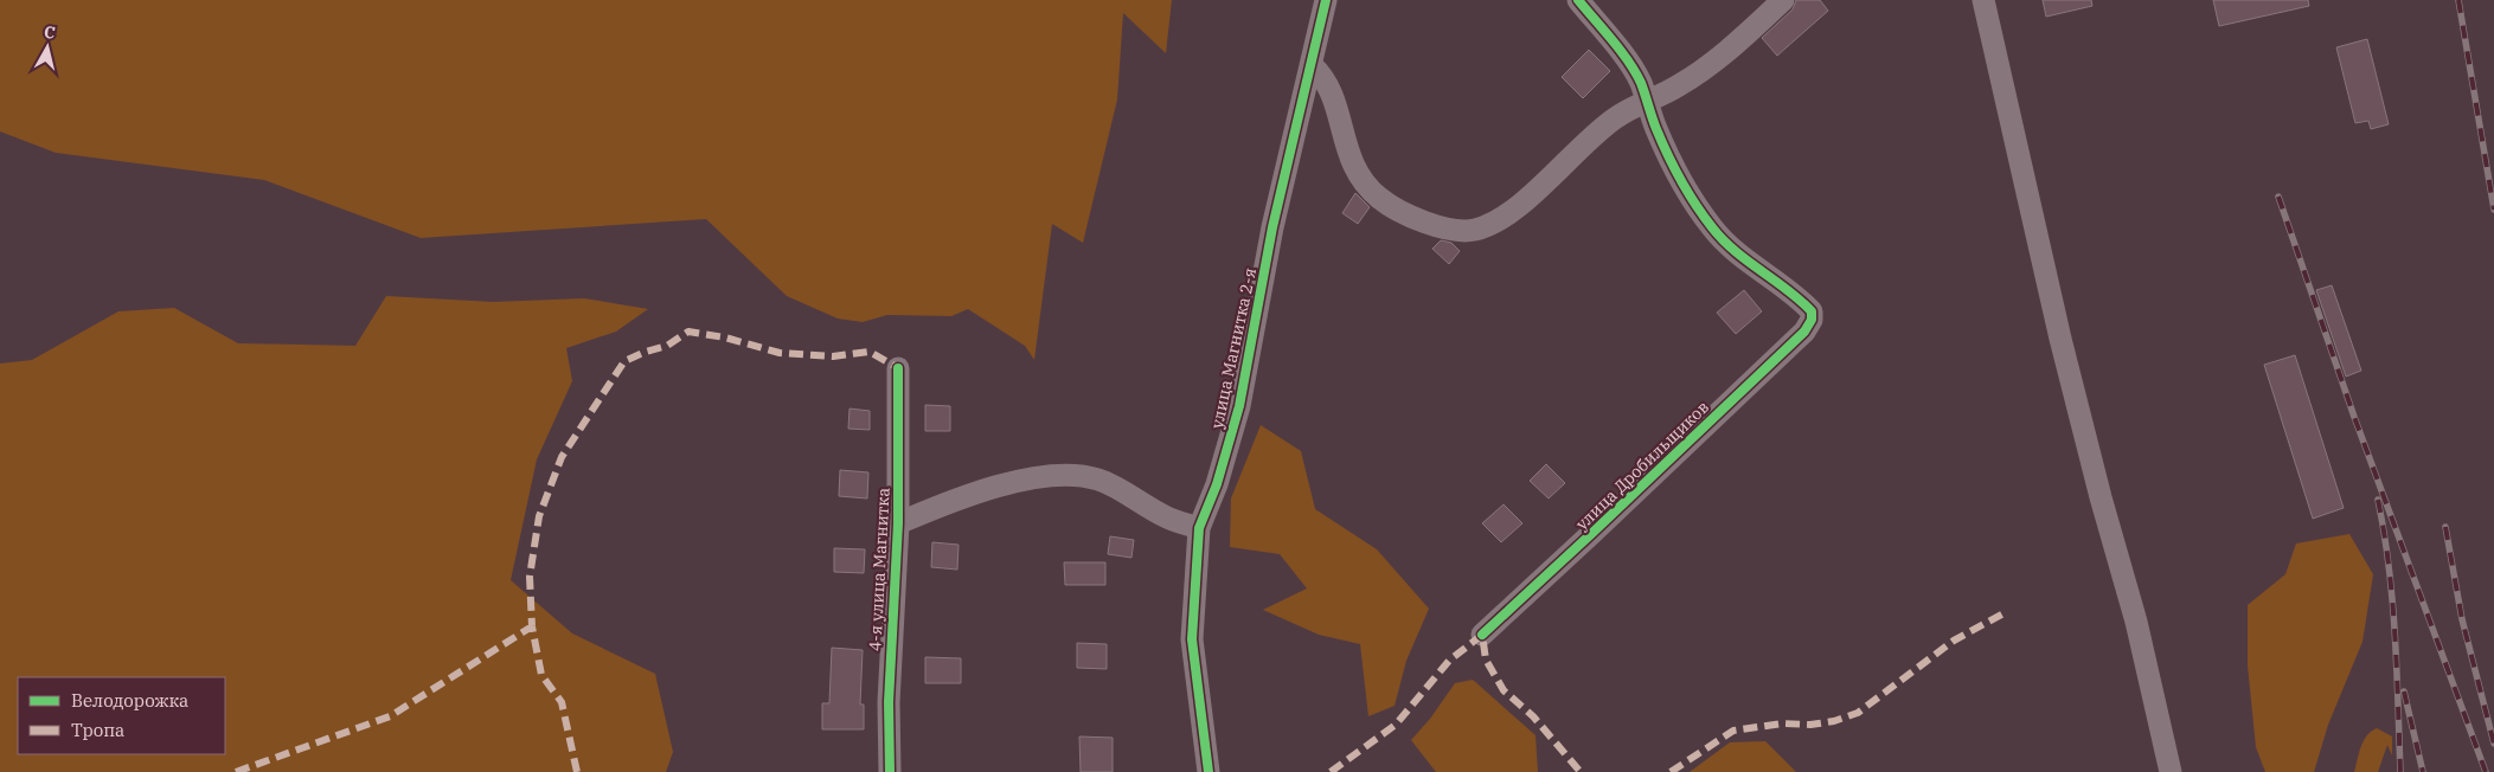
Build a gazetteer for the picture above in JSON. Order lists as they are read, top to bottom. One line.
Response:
{"streets":{"street":["улица Магнитка 2-я","улица Дробильщиков","4-я улица Магнитка"]},"legend":["Велодорожка","Тропа"],"north":"top"}
